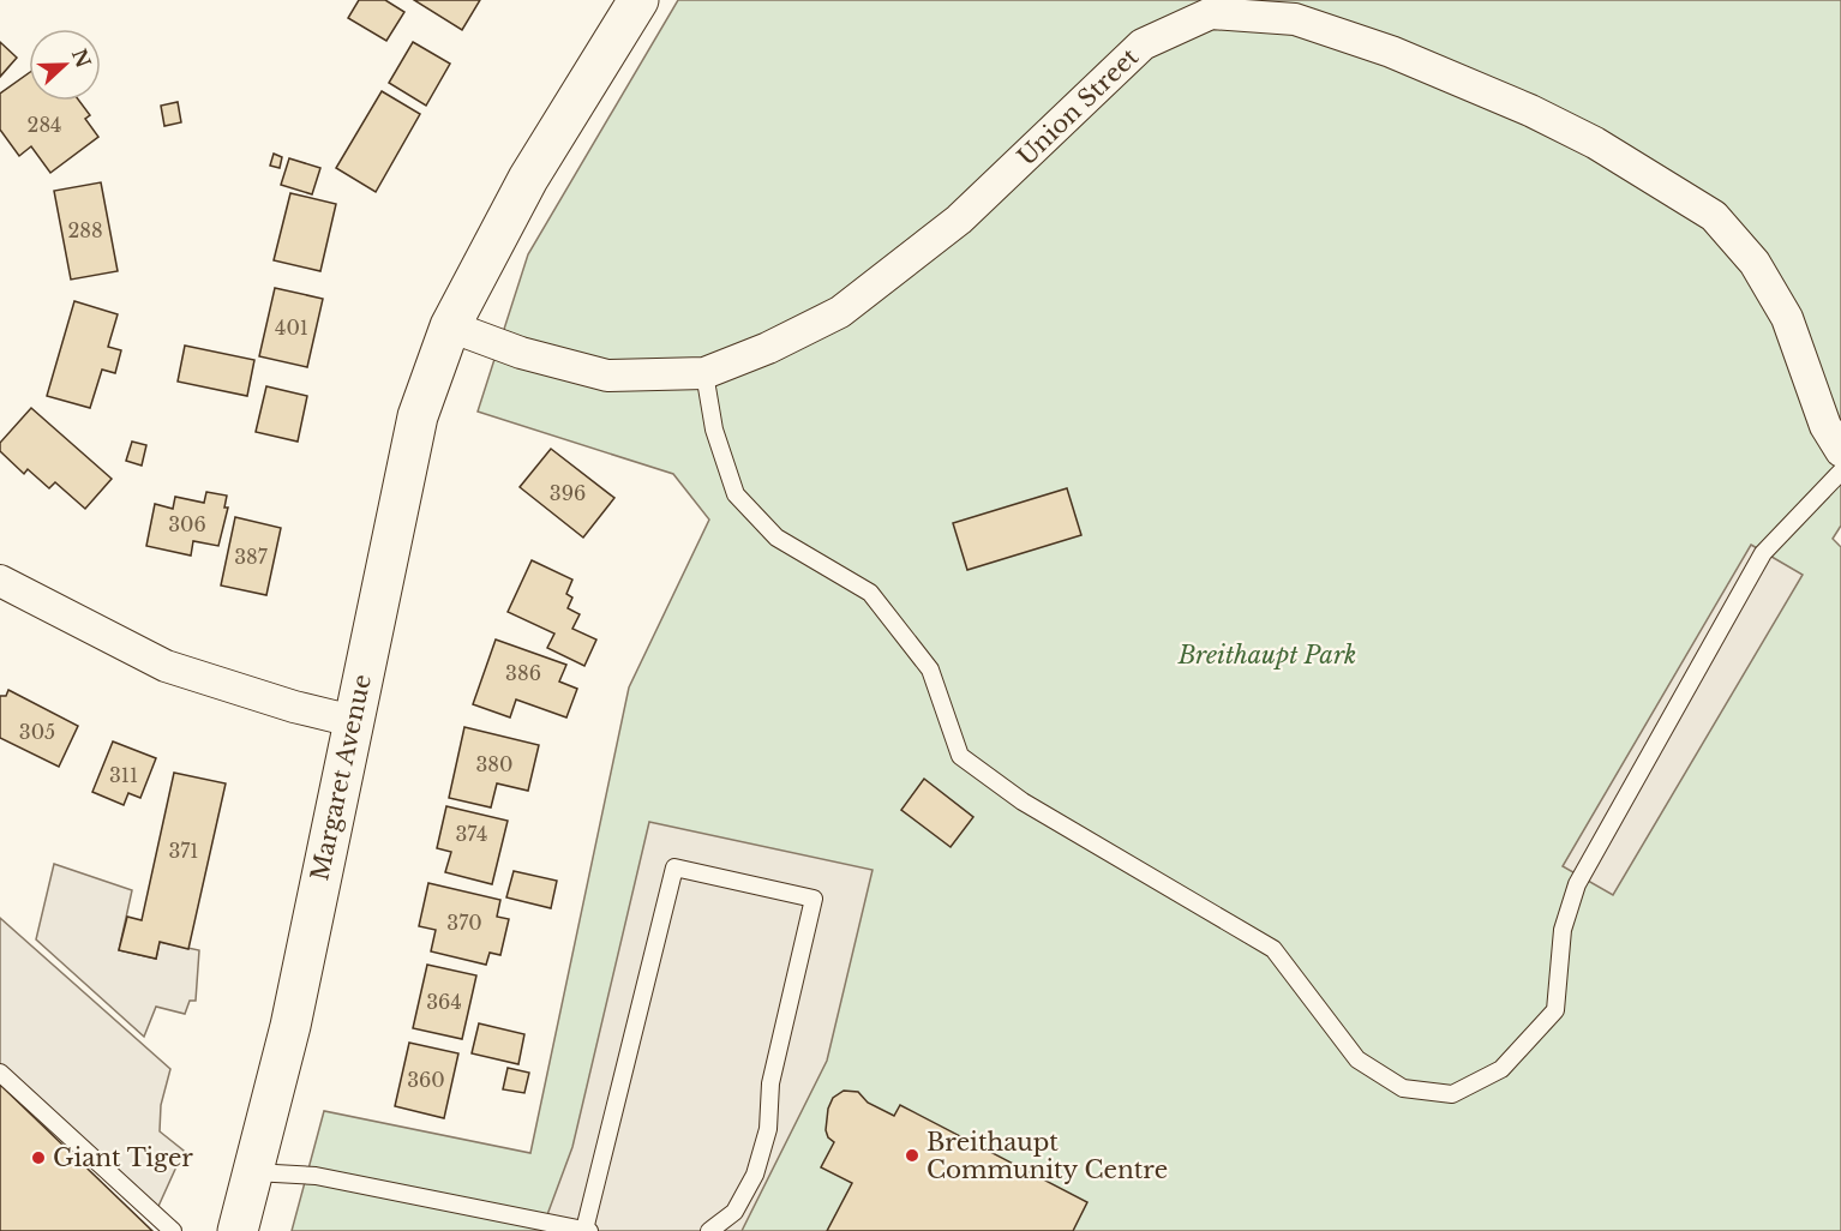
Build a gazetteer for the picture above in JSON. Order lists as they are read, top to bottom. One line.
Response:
{"streets":{"street":["Union Street","Margaret Avenue"]},"crossings":[["Union Street","Margaret Avenue"]],"parks":["Breithaupt Park"],"places":["Breithaupt Community Centre","Giant Tiger"],"house_numbers":["284","288","401","396","306","387","386","305","380","311","374","371","370","364","360"],"north":"right"}
